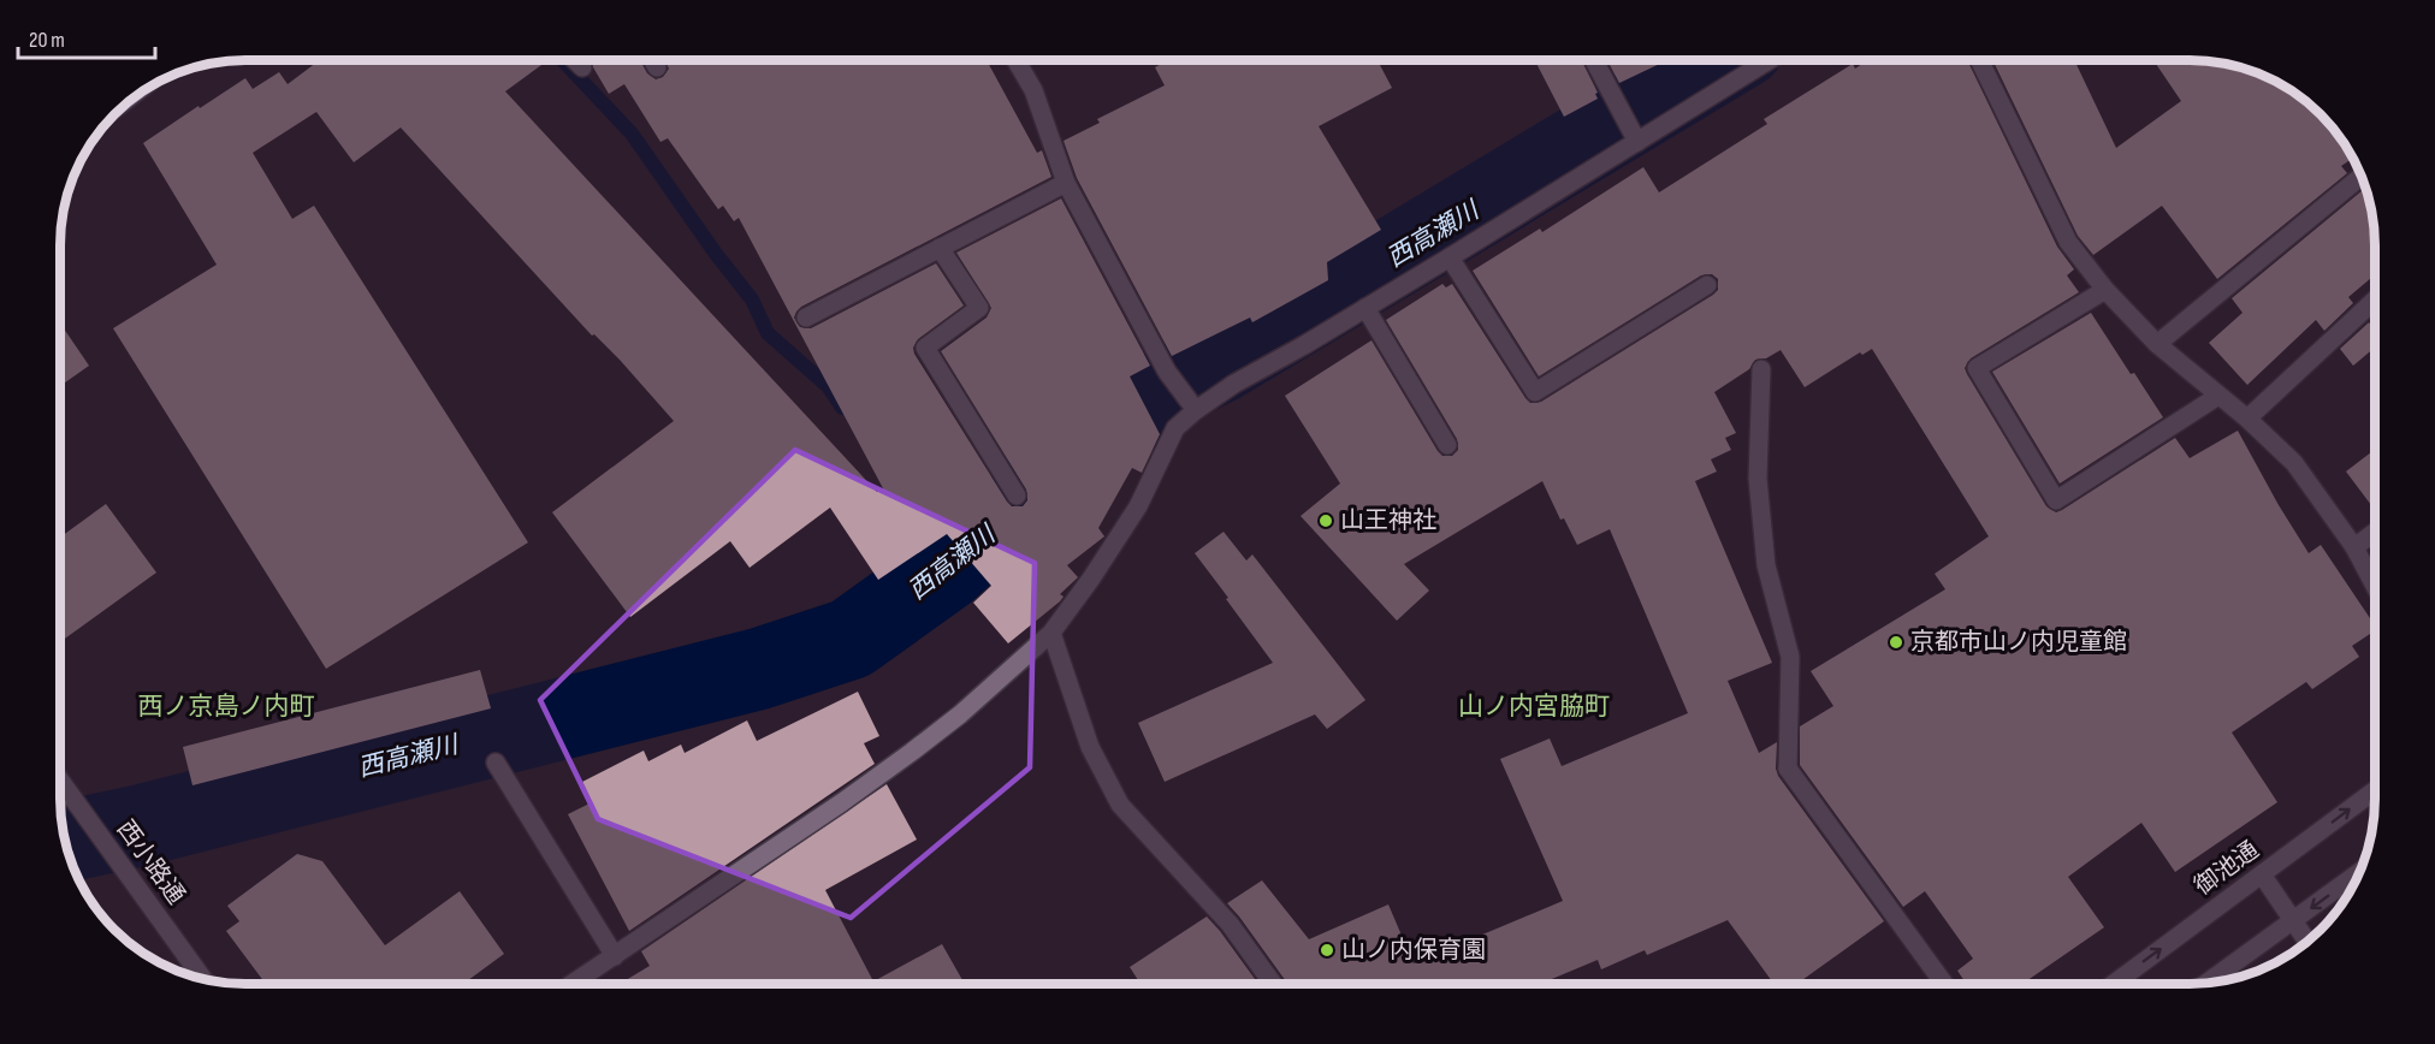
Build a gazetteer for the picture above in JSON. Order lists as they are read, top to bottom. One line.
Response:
{"streets":{"street":["西小路通","御池通"]},"districts":["西ノ京島ノ内町","山ノ内宮脇町"],"water":["西高瀬川"],"places":["山王神社","京都市山ノ内児童館","山ノ内保育園"],"scale_bar":"20 m"}
